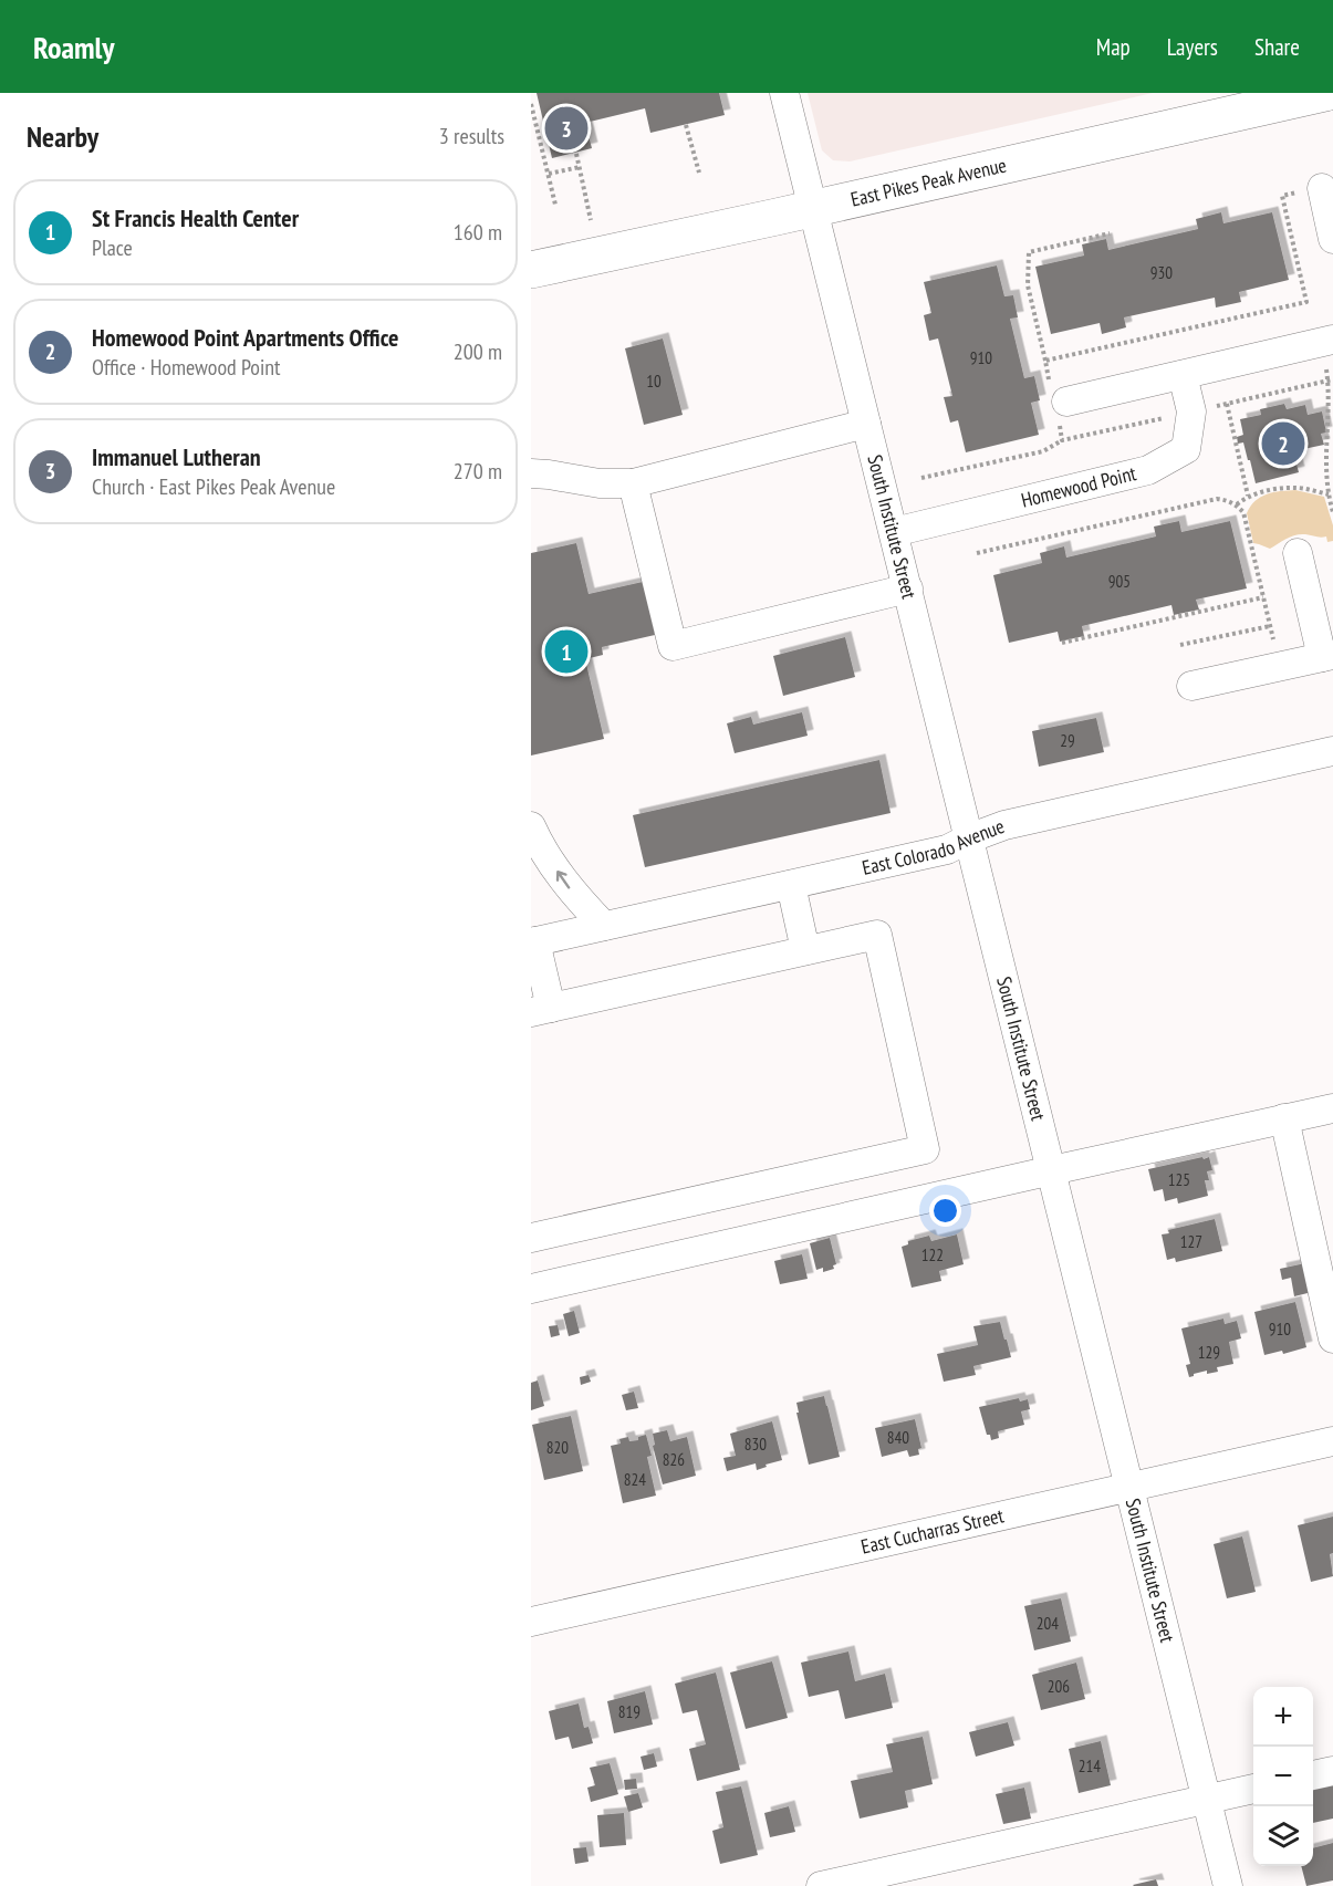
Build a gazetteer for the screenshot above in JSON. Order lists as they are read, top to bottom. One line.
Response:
{"streets":{"main road":["East Pikes Peak Avenue"],"street":["Homewood Point","South Institute Street","East Colorado Avenue","East Cucharras Street"]},"crossings":[["East Pikes Peak Avenue","South Institute Street"],["Homewood Point","South Institute Street"],["South Institute Street","East Colorado Avenue"],["South Institute Street","East Cucharras Street"]],"house_numbers":["930","910","10","905","29","125","127","122","910","129","840","830","820","826","824","204","206","819","214"],"page":{"header":"Roamly","nav":["Map","Layers","Share"],"heading":["Nearby","3 results"],"pins":["3","2","1"],"list":[{"mark":"1","name":"St Francis Health Center","note":"Place","value":"160 m"},{"mark":"2","name":"Homewood Point Apartments Office","note":"Office · Homewood Point","value":"200 m"},{"mark":"3","name":"Immanuel Lutheran","note":"Church · East Pikes Peak Avenue","value":"270 m"}],"map_buttons":["+","−"]}}
